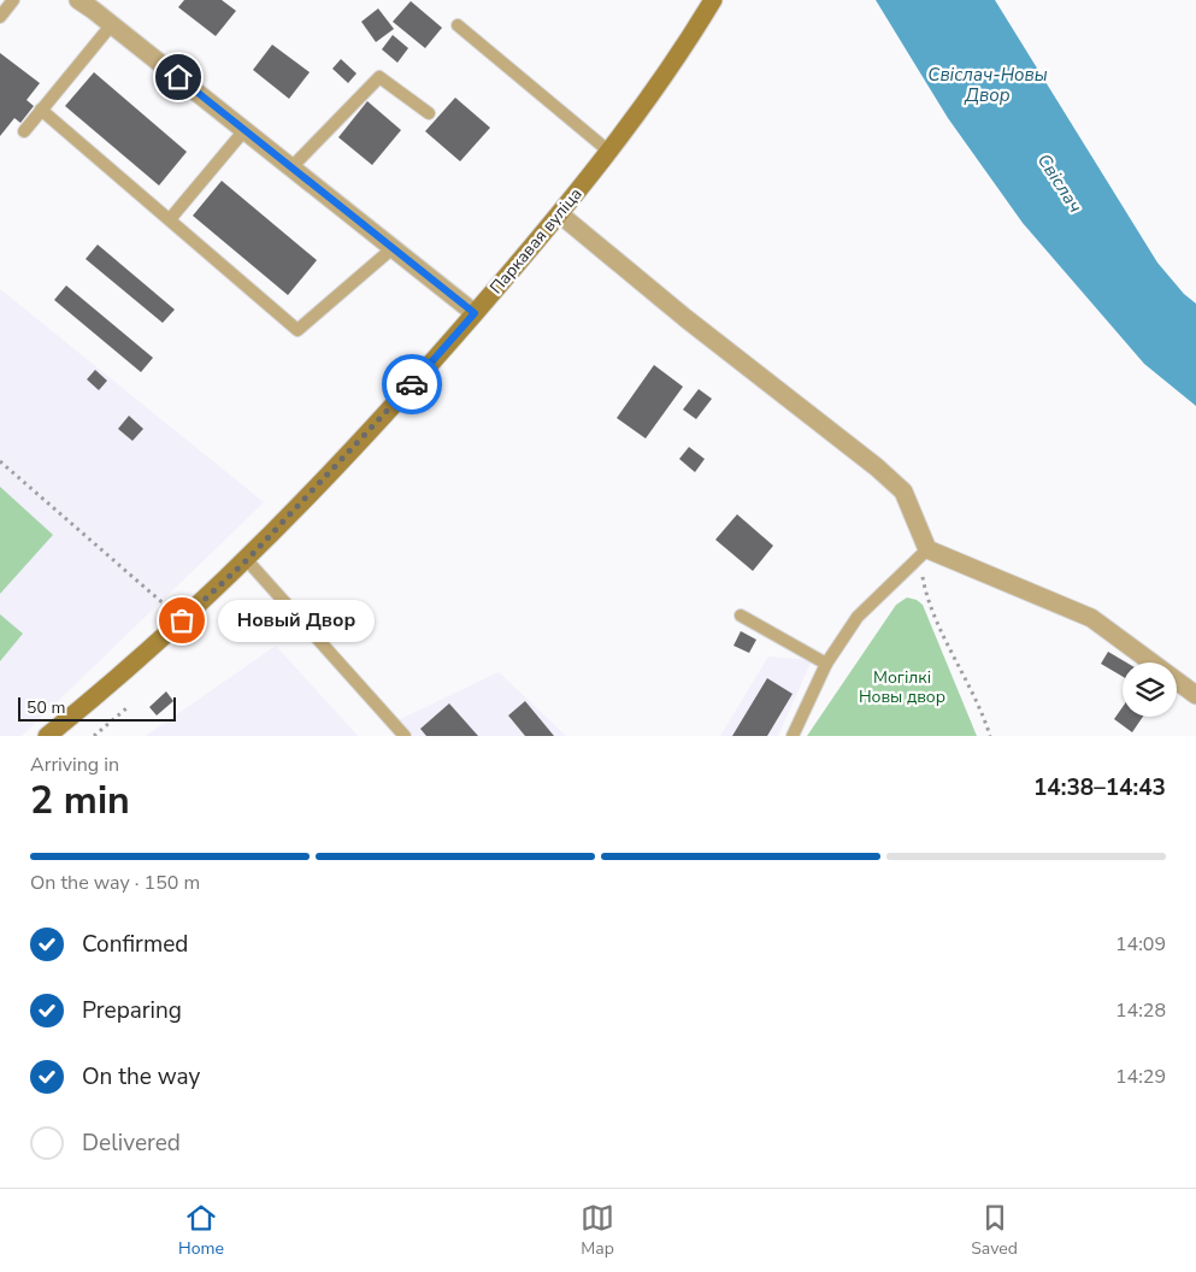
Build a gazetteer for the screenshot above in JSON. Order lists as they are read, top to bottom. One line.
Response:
{"streets":{"main road":["Паркавая вуліца"]},"water":["Свіслач-Новы Двор","Свіслач"],"parks":["Могілкі Новы двор"],"places":["Новый Двор"],"scale_bar":"50 m","page":{"bubble":"Новый Двор","scale":"50 m","heading":["2 min","Arriving in","14:38–14:43"],"bar":"On the way · 150 m","list":[["Confirmed","14:09"],["Preparing","14:28"],["On the way","14:29"],"Delivered"],"tabs":["Home","Map","Saved"]}}
